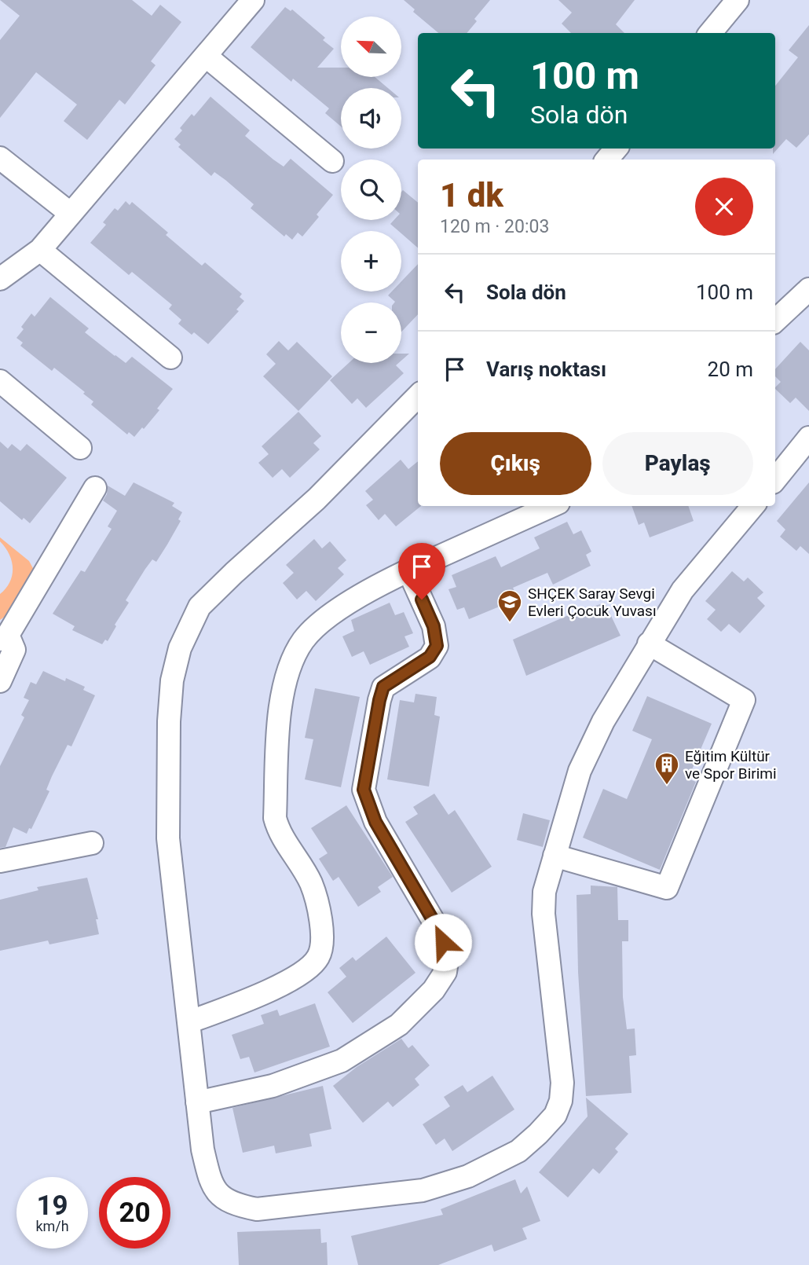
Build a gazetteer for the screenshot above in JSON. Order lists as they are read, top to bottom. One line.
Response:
{"places":{"school or university":["SHÇEK Saray Sevgi Evleri Çocuk Yuvası"],"building":["Eğitim Kültür ve Spor Birimi"]},"north":"top left","page":{"map_buttons":["+","−"],"turn":["100 m","Sola dön"],"heading":["1 dk","120 m · 20:03"],"list":[{"name":"Sola dön","value":"100 m"},{"name":"Varış noktası","value":"20 m"}],"buttons":["Çıkış","Paylaş"],"speed":"19 km/h","limit":"20"}}
